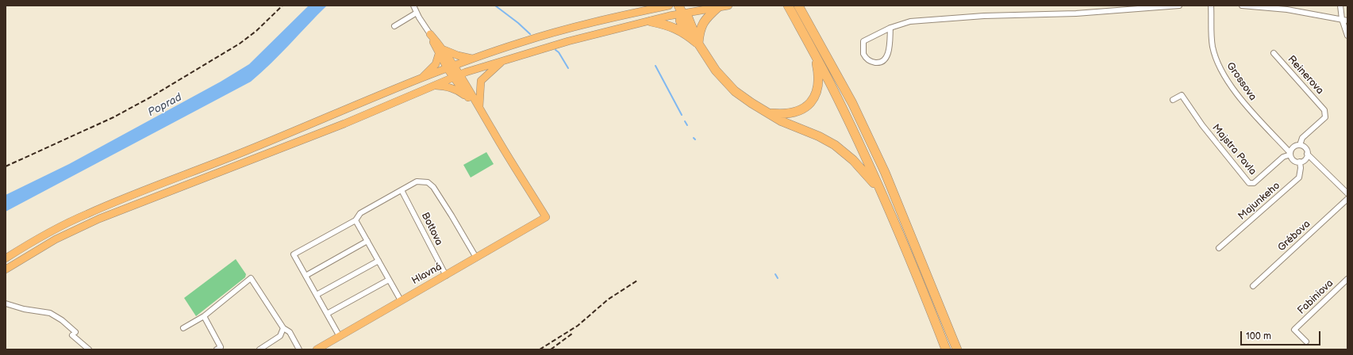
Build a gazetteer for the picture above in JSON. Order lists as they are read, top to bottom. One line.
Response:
{"streets":{"main road":["Hlavná"],"street":["Reinerova","Grossova","Majstra Pavla","Majunkeho","Bottova","Grébova","Fabiniova"]},"crossings":[["Reinerova","Grossova"],["Reinerova","Majstra Pavla"],["Reinerova","Majunkeho"],["Grossova","Majstra Pavla"],["Grossova","Majunkeho"],["Majstra Pavla","Majunkeho"],["Bottova","Hlavná"]],"water":["Poprad"],"scale_bar":"100 m"}
